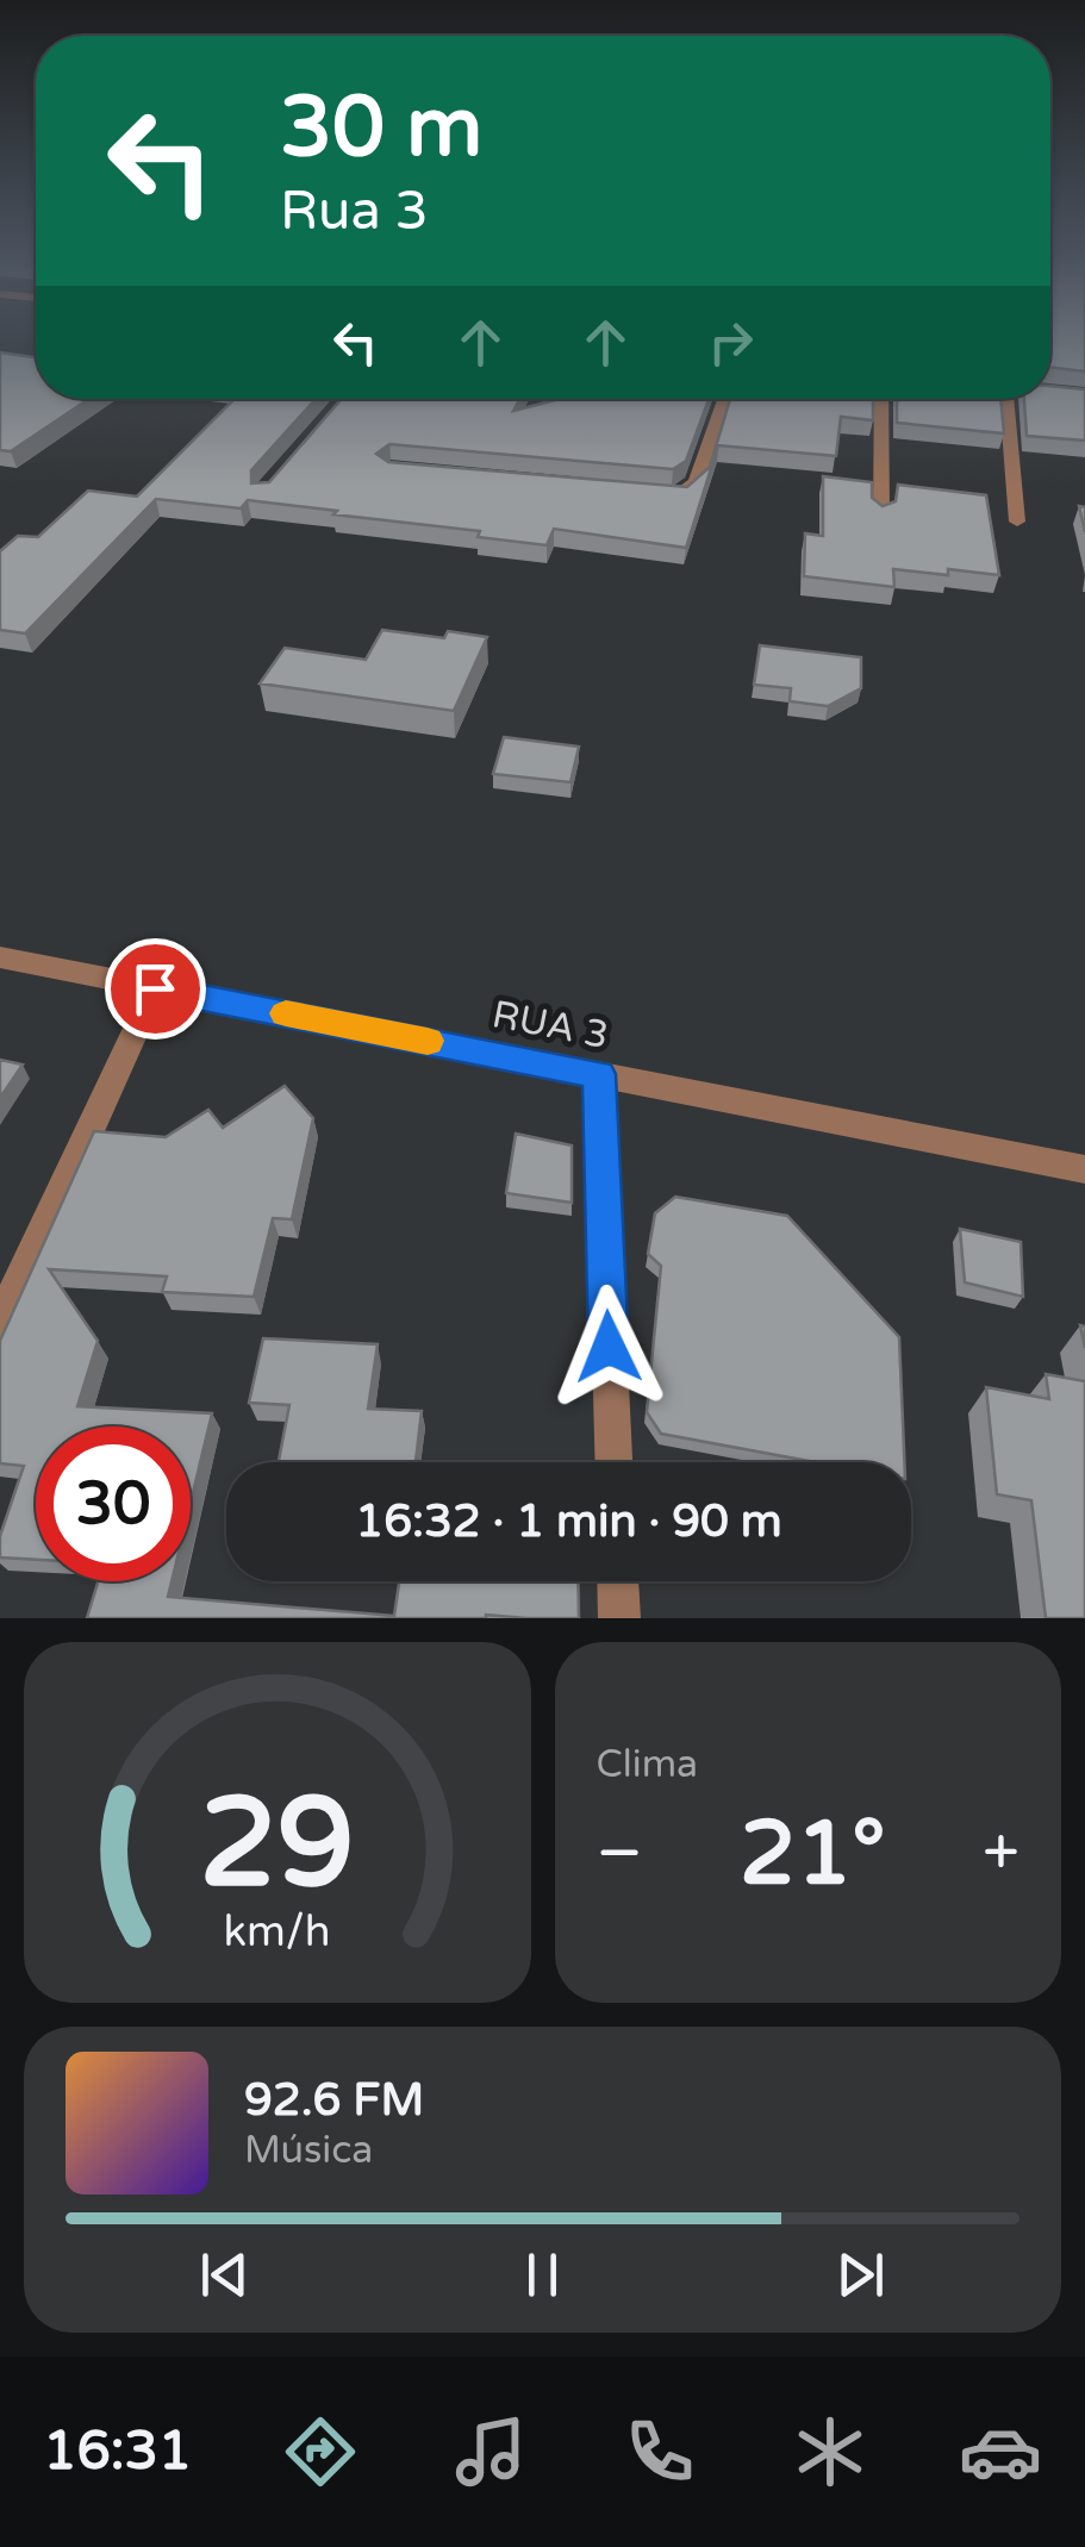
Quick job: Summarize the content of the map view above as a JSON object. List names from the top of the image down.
{
  "streets": {
    "street": ["RUA 3"]
  },
  "page": {
    "turn": ["30 m", "Rua 3"],
    "limit": "30",
    "trip": "16:32 · 1 min · 90 m",
    "tile": "Clima",
    "heat": ["−", "21°", "+"],
    "song": ["92.6 FM", "Música"],
    "tabs": "16:31",
    "gauge": ["29", "km/h"]
  }
}
